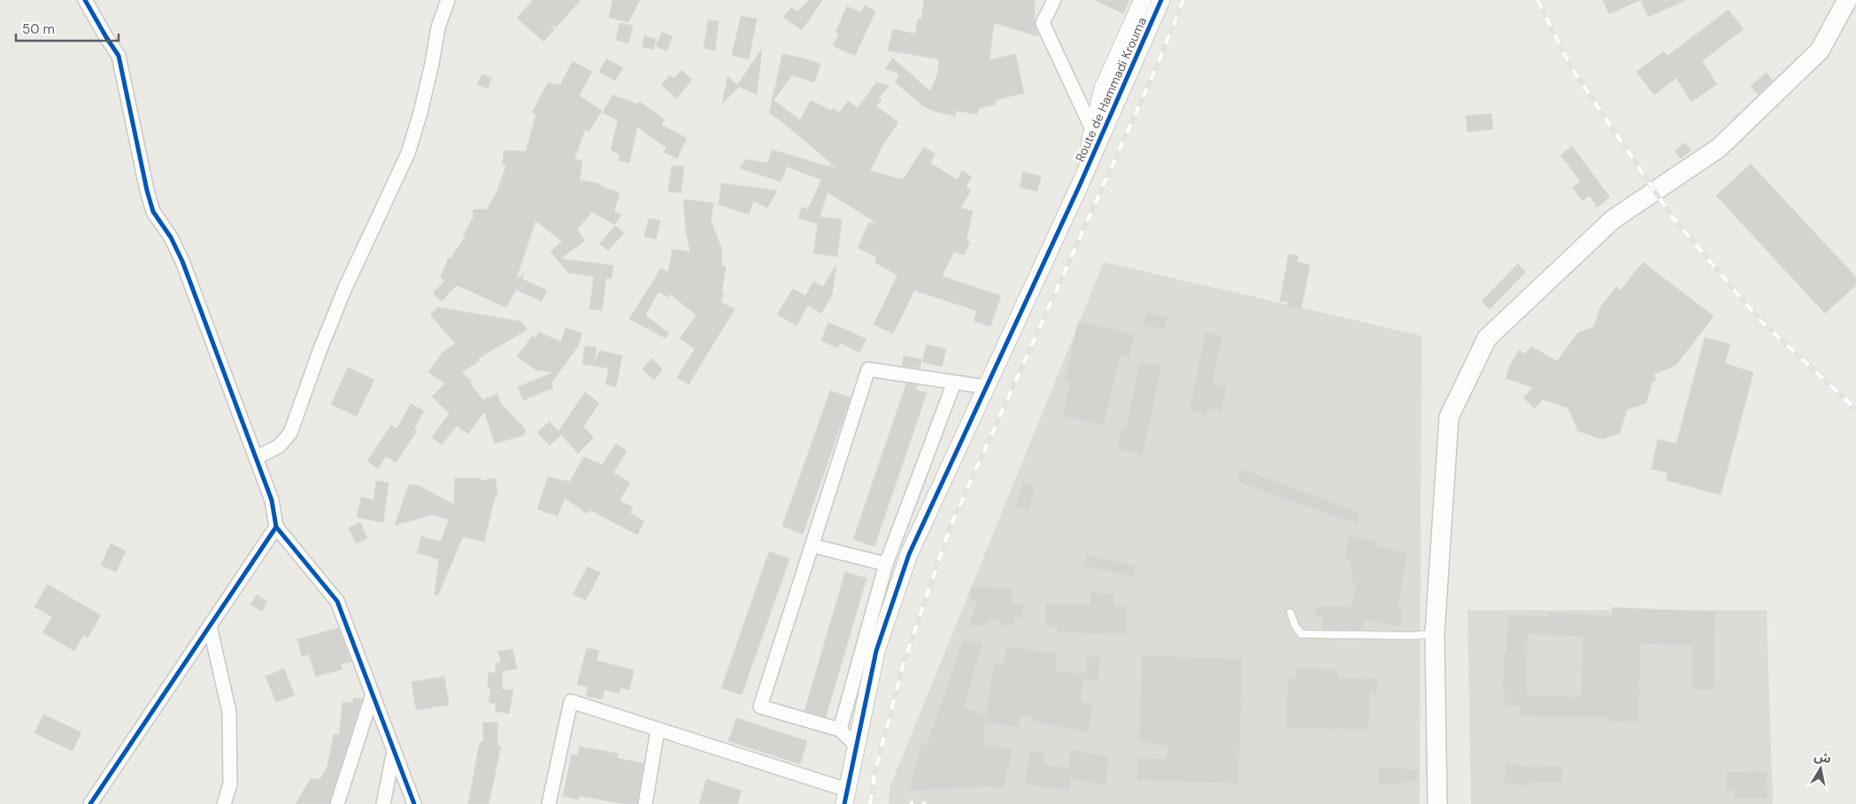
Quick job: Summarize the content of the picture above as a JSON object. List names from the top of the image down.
{
  "streets": {
    "street": ["Route de Hammadi Krouma"]
  },
  "scale_bar": "50 m",
  "north": "top"
}
